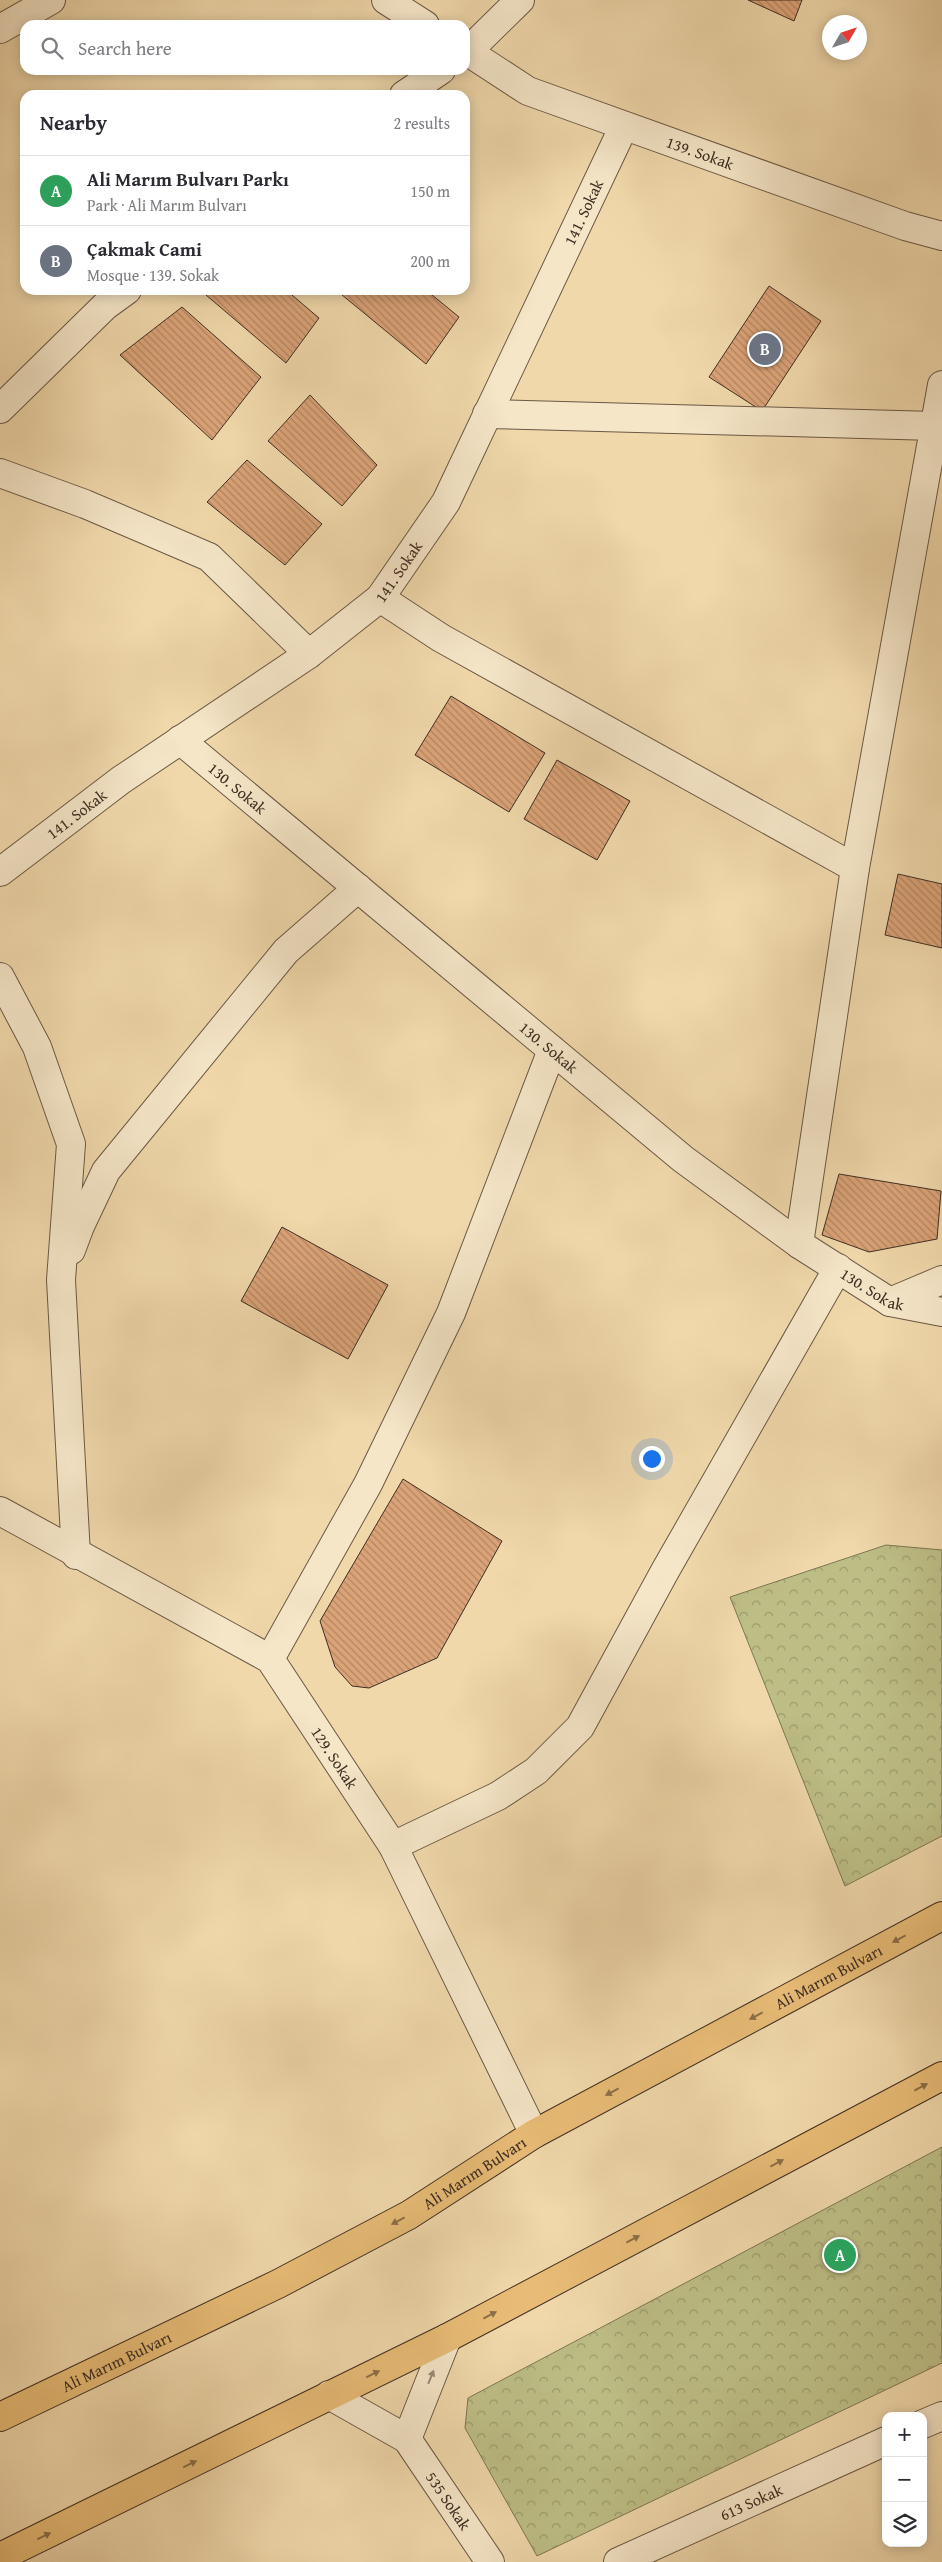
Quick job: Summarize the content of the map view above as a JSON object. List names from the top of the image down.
{
  "streets": {
    "main road": ["Ali Marım Bulvarı"],
    "street": [
      "139. Sokak",
      "141. Sokak",
      "130. Sokak",
      "129. Sokak",
      "535 Sokak",
      "613 Sokak"
    ]
  },
  "crossings": [
    ["139. Sokak", "141. Sokak"],
    ["141. Sokak", "130. Sokak"],
    ["129. Sokak", "Ali Marım Bulvarı"]
  ],
  "north": "top right",
  "page": {
    "search": "Search here",
    "heading": ["Nearby", "2 results"],
    "list": [
      {
        "mark": "A",
        "name": "Ali Marım Bulvarı Parkı",
        "note": "Park · Ali Marım Bulvarı",
        "value": "150 m"
      },
      {
        "mark": "B",
        "name": "Çakmak Cami",
        "note": "Mosque · 139. Sokak",
        "value": "200 m"
      }
    ],
    "pins": ["B", "A"],
    "map_buttons": ["+", "−"]
  }
}
